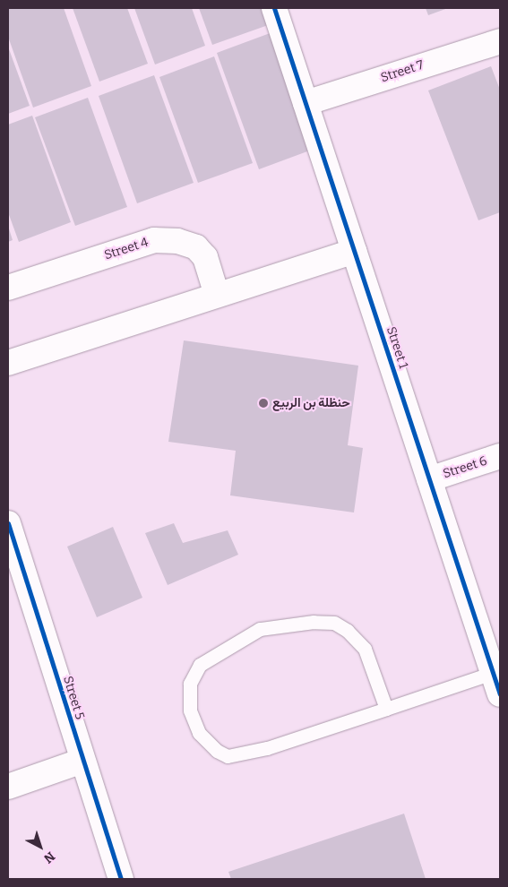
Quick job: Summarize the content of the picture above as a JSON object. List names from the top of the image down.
{
  "streets": {
    "street": [
      "Street 7",
      "Street 4",
      "Street 1",
      "Street 6",
      "Street 5"
    ]
  },
  "crossings": [
    ["Street 7", "Street 1"],
    ["Street 1", "Street 6"]
  ],
  "places": ["حنظلة بن الربيع"],
  "north": "bottom right"
}
